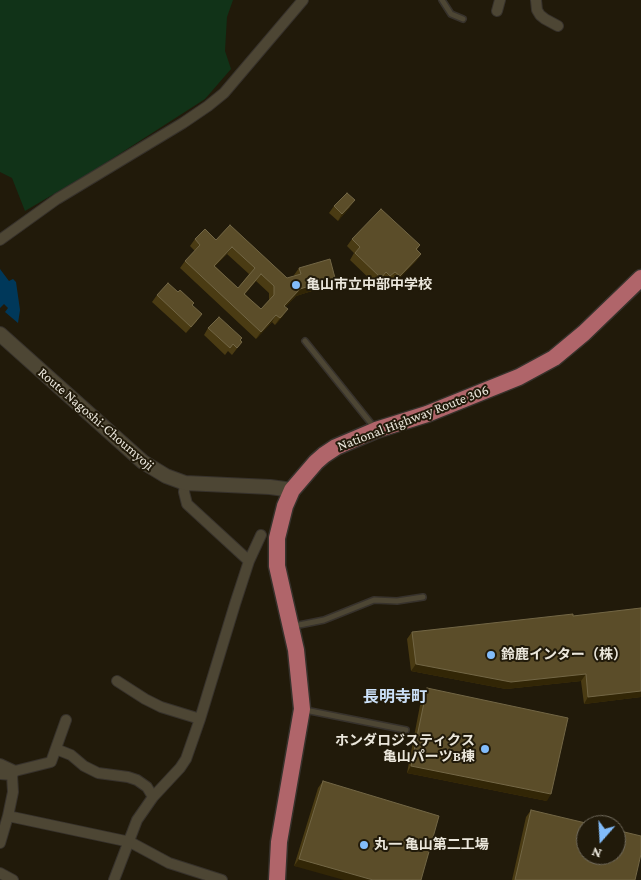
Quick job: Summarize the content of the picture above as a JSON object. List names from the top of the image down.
{
  "streets": {
    "highway": ["National Highway Route 306"],
    "main road": ["Route Nagoshi-Choumyoji"]
  },
  "crossings": [
    ["National Highway Route 306", "Route Nagoshi-Choumyoji"]
  ],
  "districts": ["長明寺町"],
  "places": [
    "亀山市立中部中学校",
    "鈴鹿インター（株）",
    "ホンダロジスティクス 亀山パーツB棟",
    "丸一 亀山第二工場"
  ],
  "north": "bottom"
}
